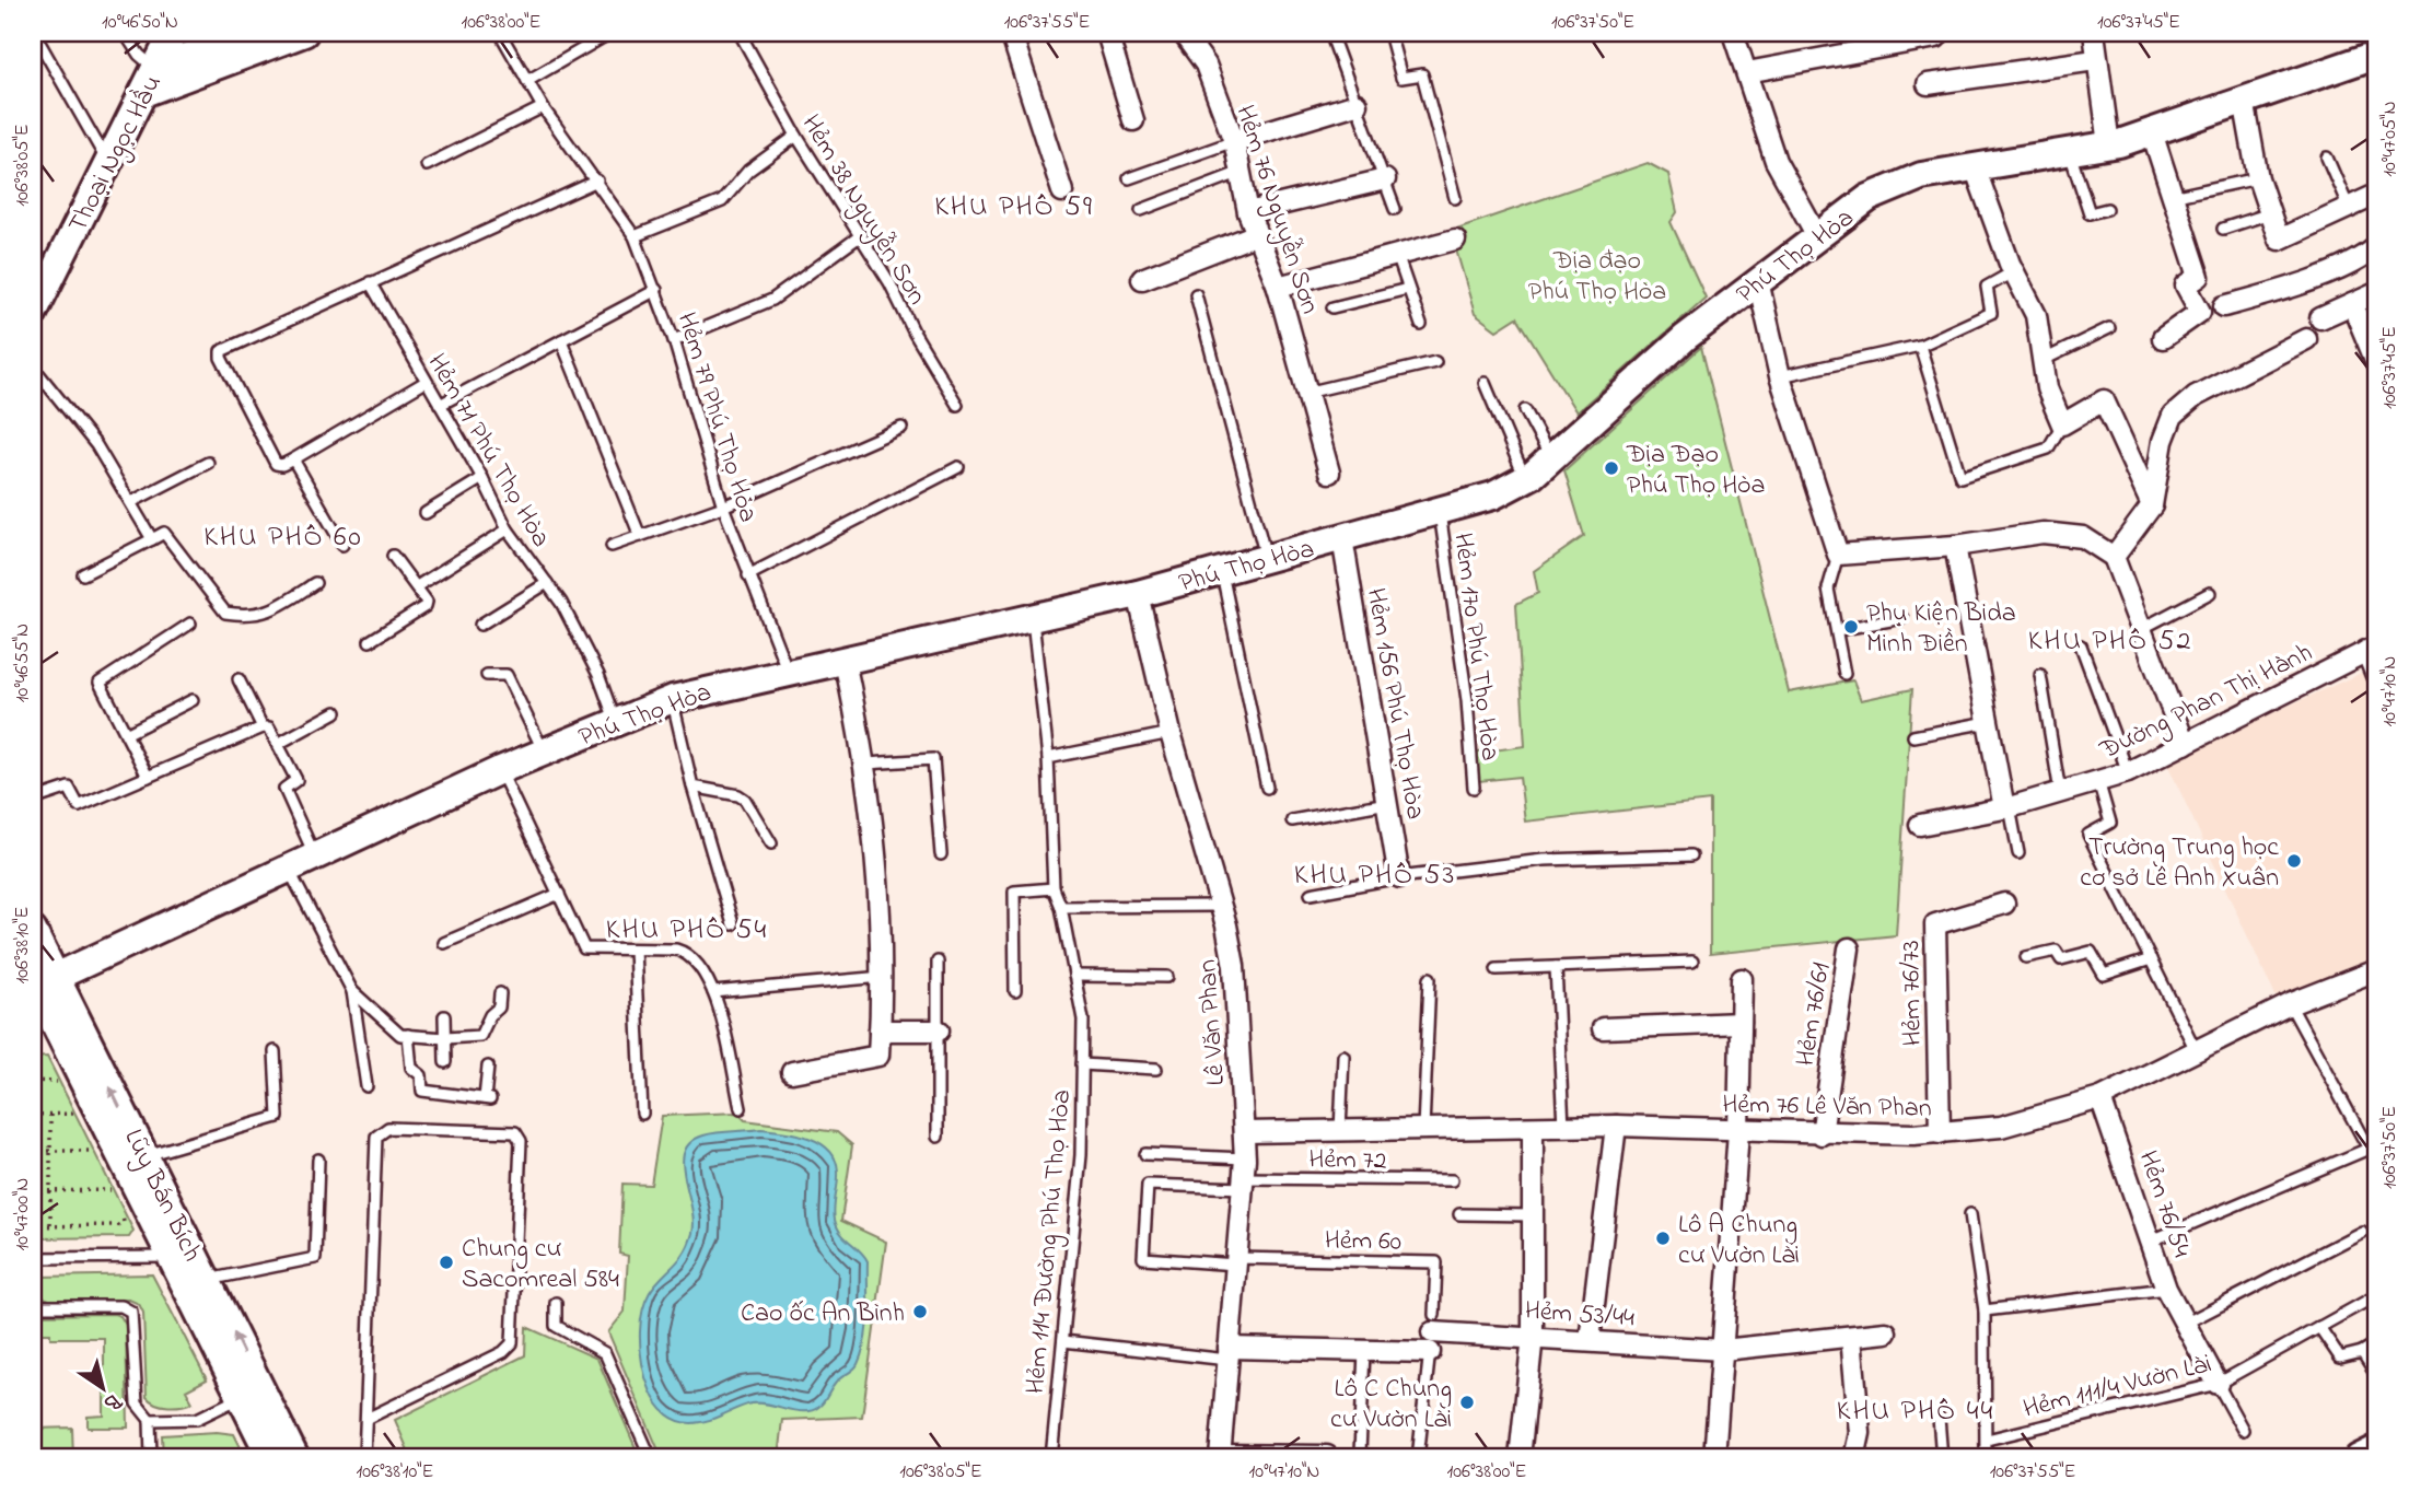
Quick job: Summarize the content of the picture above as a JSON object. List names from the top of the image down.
{
  "streets": {
    "street": [
      "Thoại Ngọc Hầu",
      "Hẻm 76 Nguyễn Sơn",
      "Phú Thọ Hòa",
      "Đường Phan Thị Hành",
      "Hẻm 156 Phú Thọ Hòa",
      "Hẻm 76/73",
      "Hẻm 76/61",
      "Lê Văn Phan",
      "Hẻm 76 Lê Văn Phan",
      "Lũy Bán Bích",
      "Hẻm 76/54",
      "Hẻm 53/44"
    ],
    "lane": [
      "Hẻm 38 Nguyễn Sơn",
      "Hẻm 79 Phú Thọ Hòa",
      "Hẻm 71 Phú Thọ Hòa",
      "Hẻm 170 Phú Thọ Hòa",
      "Hẻm 72",
      "Hẻm 60",
      "Hẻm 114 Đường Phú Thọ Hòa",
      "Hẻm 111/4 Vườn Lài"
    ]
  },
  "crossings": [
    ["Phú Thọ Hòa", "Hẻm 79 Phú Thọ Hòa"],
    ["Phú Thọ Hòa", "Hẻm 71 Phú Thọ Hòa"],
    ["Phú Thọ Hòa", "Hẻm 170 Phú Thọ Hòa"],
    ["Phú Thọ Hòa", "Hẻm 156 Phú Thọ Hòa"],
    ["Phú Thọ Hòa", "Lê Văn Phan"],
    ["Phú Thọ Hòa", "Lũy Bán Bích"],
    ["Phú Thọ Hòa", "Hẻm 114 Đường Phú Thọ Hòa"],
    ["Hẻm 76/73", "Hẻm 76 Lê Văn Phan"],
    ["Hẻm 76/61", "Hẻm 76 Lê Văn Phan"],
    ["Lê Văn Phan", "Hẻm 76 Lê Văn Phan"],
    ["Lê Văn Phan", "Hẻm 72"],
    ["Lê Văn Phan", "Hẻm 60"],
    ["Hẻm 76 Lê Văn Phan", "Hẻm 76/54"],
    ["Hẻm 76/54", "Hẻm 111/4 Vườn Lài"],
    ["Hẻm 60", "Hẻm 53/44"]
  ],
  "districts": [
    "KHU PHỐ 59",
    "KHU PHỐ 60",
    "KHU PHỐ 52",
    "KHU PHỐ 53",
    "KHU PHỐ 54",
    "KHU PHỐ 44"
  ],
  "parks": ["Địa đạo Phú Thọ Hòa"],
  "places": [
    "Địa Đạo Phú Thọ Hòa",
    "Phụ Kiện Bida Minh Điền",
    "Trường Trung học cơ sở Lê Anh Xuân",
    "Lô A Chung cư Vườn Lài",
    "Chung cư Sacomreal 584",
    "Cao ốc An Bình",
    "Lô C Chung cư Vườn Lài"
  ],
  "north": "bottom right",
  "coordinates": [
    "10°46'50\"N",
    "106°38'00\"E",
    "106°37'55\"E",
    "106°37'50\"E",
    "106°37'45\"E",
    "10°47'05\"N",
    "106°38'05\"E",
    "10°46'55\"N",
    "10°47'10\"N",
    "106°38'10\"E",
    "10°47'00\"N"
  ]
}
